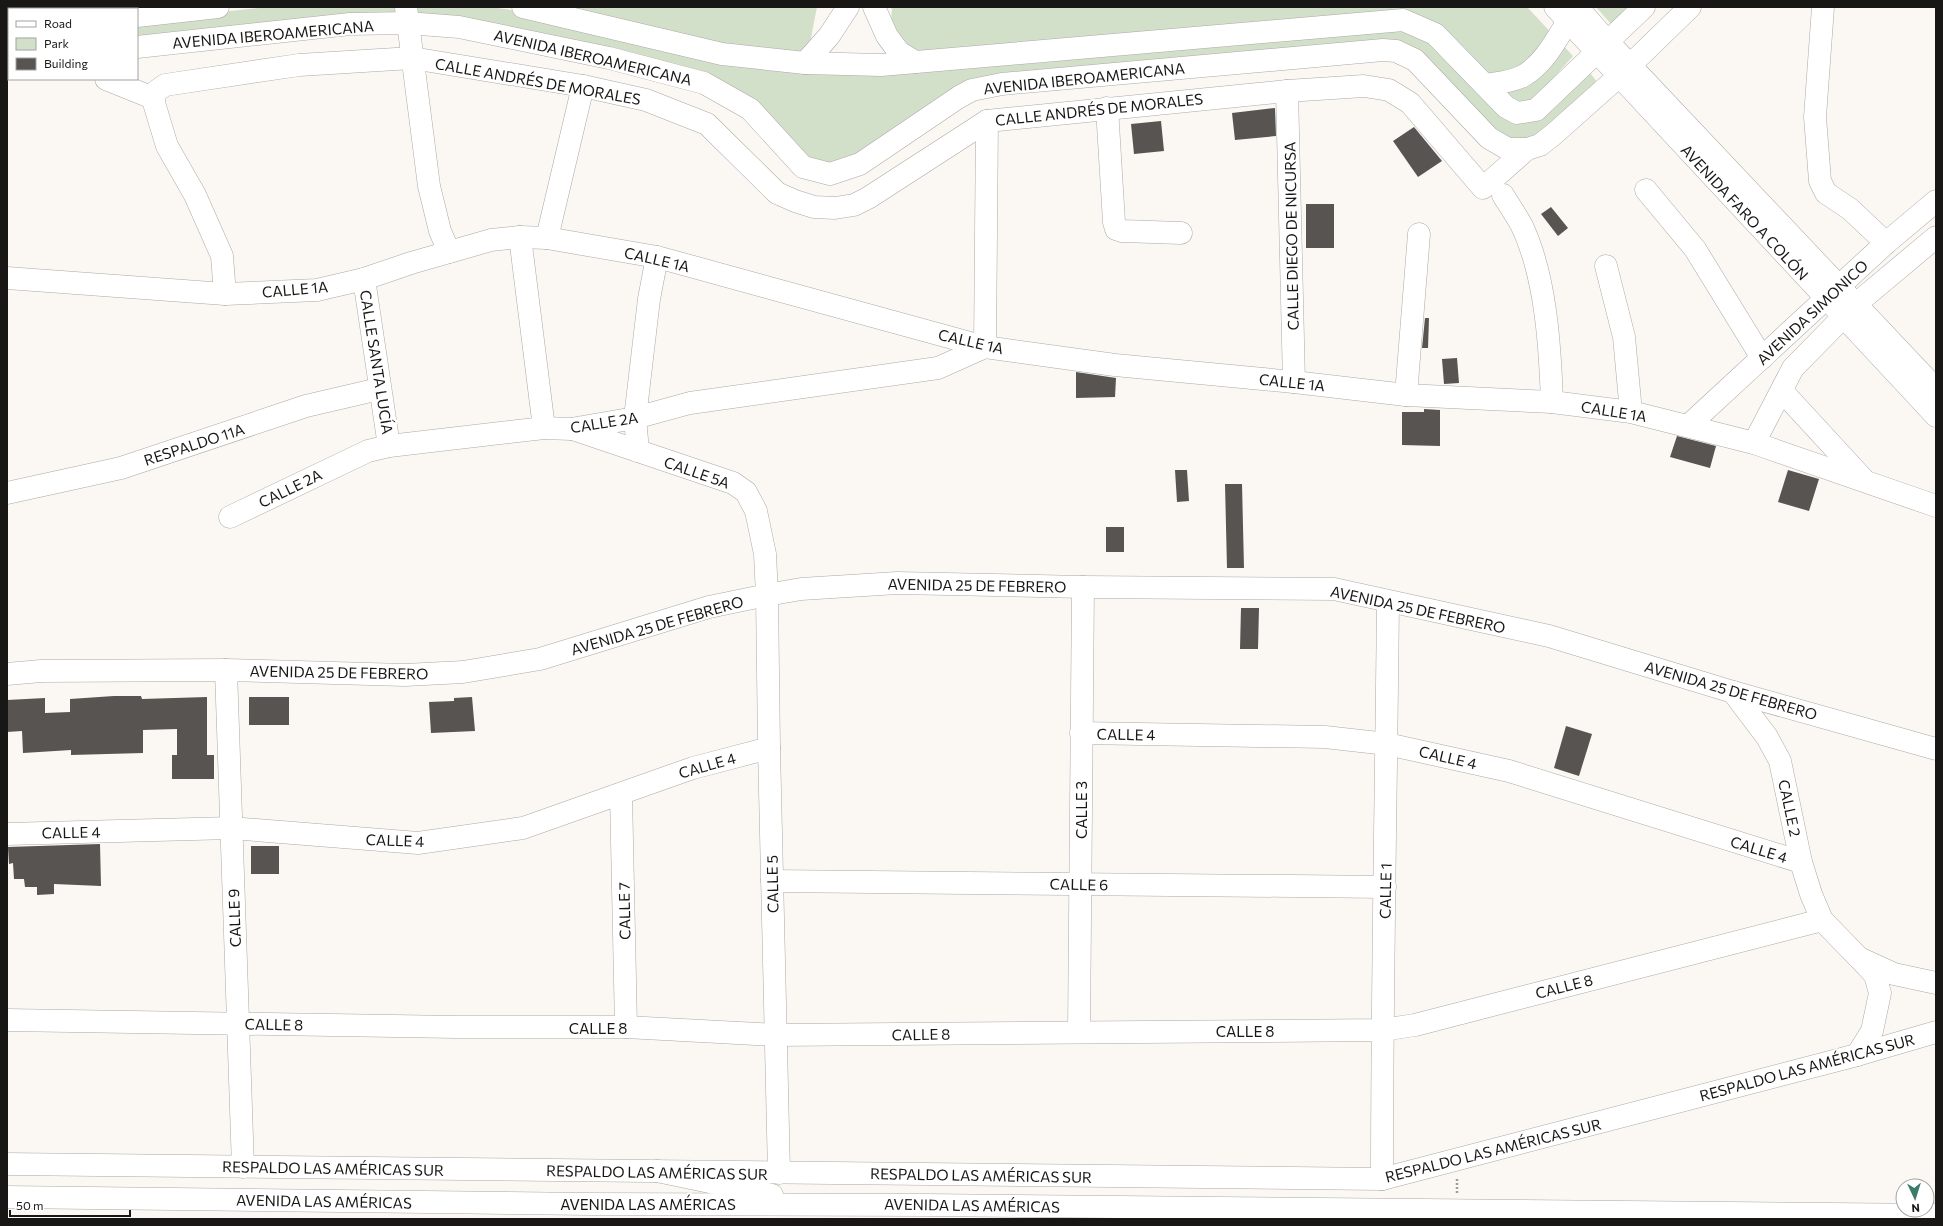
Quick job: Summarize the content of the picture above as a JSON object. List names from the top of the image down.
{
  "streets": {
    "street": [
      "AVENIDA IBEROAMERICANA",
      "CALLE ANDRÉS DE MORALES",
      "AVENIDA FARO A COLÓN",
      "CALLE DIEGO DE NICURSA",
      "CALLE 1A",
      "AVENIDA SIMONICO",
      "CALLE SANTA LUCÍA",
      "CALLE 2A",
      "RESPALDO 11A",
      "CALLE 5A",
      "AVENIDA 25 DE FEBRERO",
      "CALLE 4",
      "CALLE 2",
      "CALLE 3",
      "CALLE 5",
      "CALLE 6",
      "CALLE 1",
      "CALLE 7",
      "CALLE 9",
      "CALLE 8",
      "RESPALDO LAS AMÉRICAS SUR",
      "AVENIDA LAS AMÉRICAS"
    ]
  },
  "crossings": [
    ["AVENIDA IBEROAMERICANA", "AVENIDA FARO A COLÓN"],
    ["CALLE ANDRÉS DE MORALES", "CALLE DIEGO DE NICURSA"],
    ["CALLE ANDRÉS DE MORALES", "CALLE 1A"],
    ["AVENIDA FARO A COLÓN", "AVENIDA SIMONICO"],
    ["CALLE DIEGO DE NICURSA", "CALLE 1A"],
    ["CALLE 1A", "AVENIDA SIMONICO"],
    ["CALLE 1A", "CALLE SANTA LUCÍA"],
    ["CALLE 1A", "CALLE 2A"],
    ["CALLE SANTA LUCÍA", "CALLE 2A"],
    ["CALLE SANTA LUCÍA", "RESPALDO 11A"],
    ["CALLE 2A", "CALLE 5A"],
    ["CALLE 5A", "AVENIDA 25 DE FEBRERO"],
    ["CALLE 5A", "CALLE 5"],
    ["AVENIDA 25 DE FEBRERO", "CALLE 2"],
    ["AVENIDA 25 DE FEBRERO", "CALLE 3"],
    ["AVENIDA 25 DE FEBRERO", "CALLE 5"],
    ["AVENIDA 25 DE FEBRERO", "CALLE 1"],
    ["AVENIDA 25 DE FEBRERO", "CALLE 9"],
    ["CALLE 4", "CALLE 2"],
    ["CALLE 4", "CALLE 3"],
    ["CALLE 4", "CALLE 5"],
    ["CALLE 4", "CALLE 1"],
    ["CALLE 4", "CALLE 7"],
    ["CALLE 4", "CALLE 9"],
    ["CALLE 2", "CALLE 8"],
    ["CALLE 3", "CALLE 6"],
    ["CALLE 3", "CALLE 8"],
    ["CALLE 5", "CALLE 6"],
    ["CALLE 5", "CALLE 8"],
    ["CALLE 5", "RESPALDO LAS AMÉRICAS SUR"],
    ["CALLE 6", "CALLE 1"],
    ["CALLE 1", "CALLE 8"],
    ["CALLE 1", "RESPALDO LAS AMÉRICAS SUR"],
    ["CALLE 7", "CALLE 8"],
    ["CALLE 9", "CALLE 8"],
    ["CALLE 9", "RESPALDO LAS AMÉRICAS SUR"]
  ],
  "legend": ["Road", "Park", "Building"],
  "scale_bar": "50 m",
  "north": "bottom"
}
